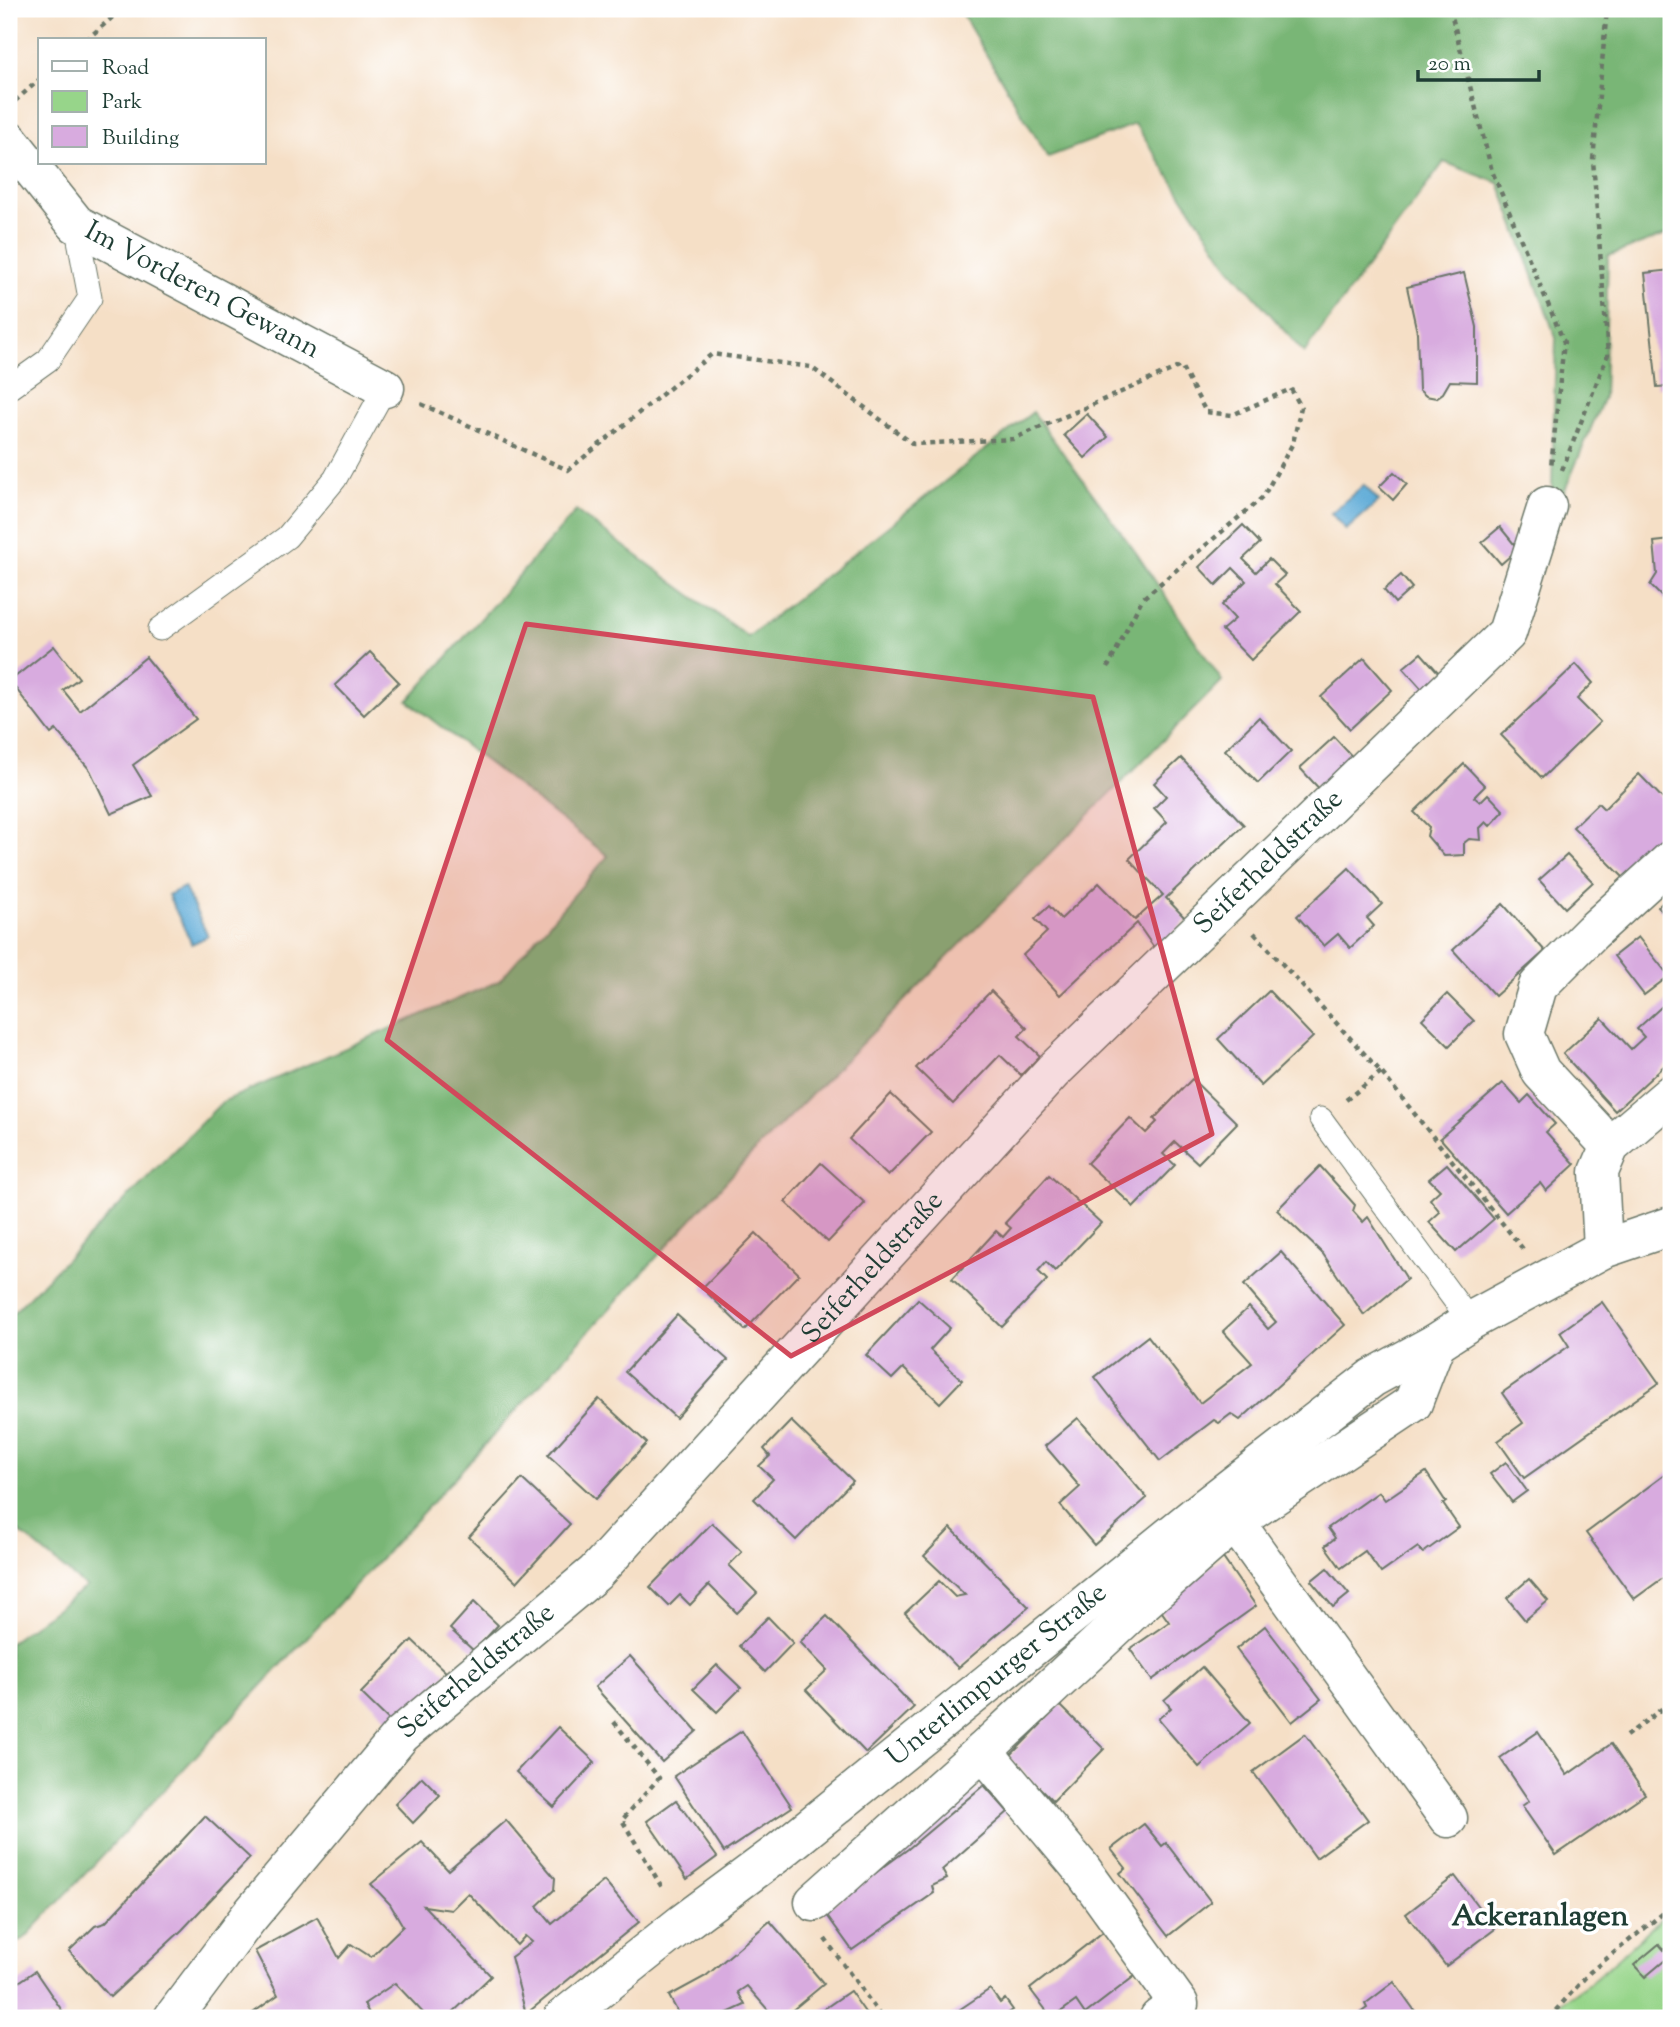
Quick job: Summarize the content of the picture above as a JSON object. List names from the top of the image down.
{
  "streets": {
    "street": ["Im Vorderen Gewann", "Seiferheldstraße", "Unterlimpurger Straße"]
  },
  "districts": ["Ackeranlagen"],
  "legend": ["Road", "Park", "Building"],
  "scale_bar": "20 m"
}
